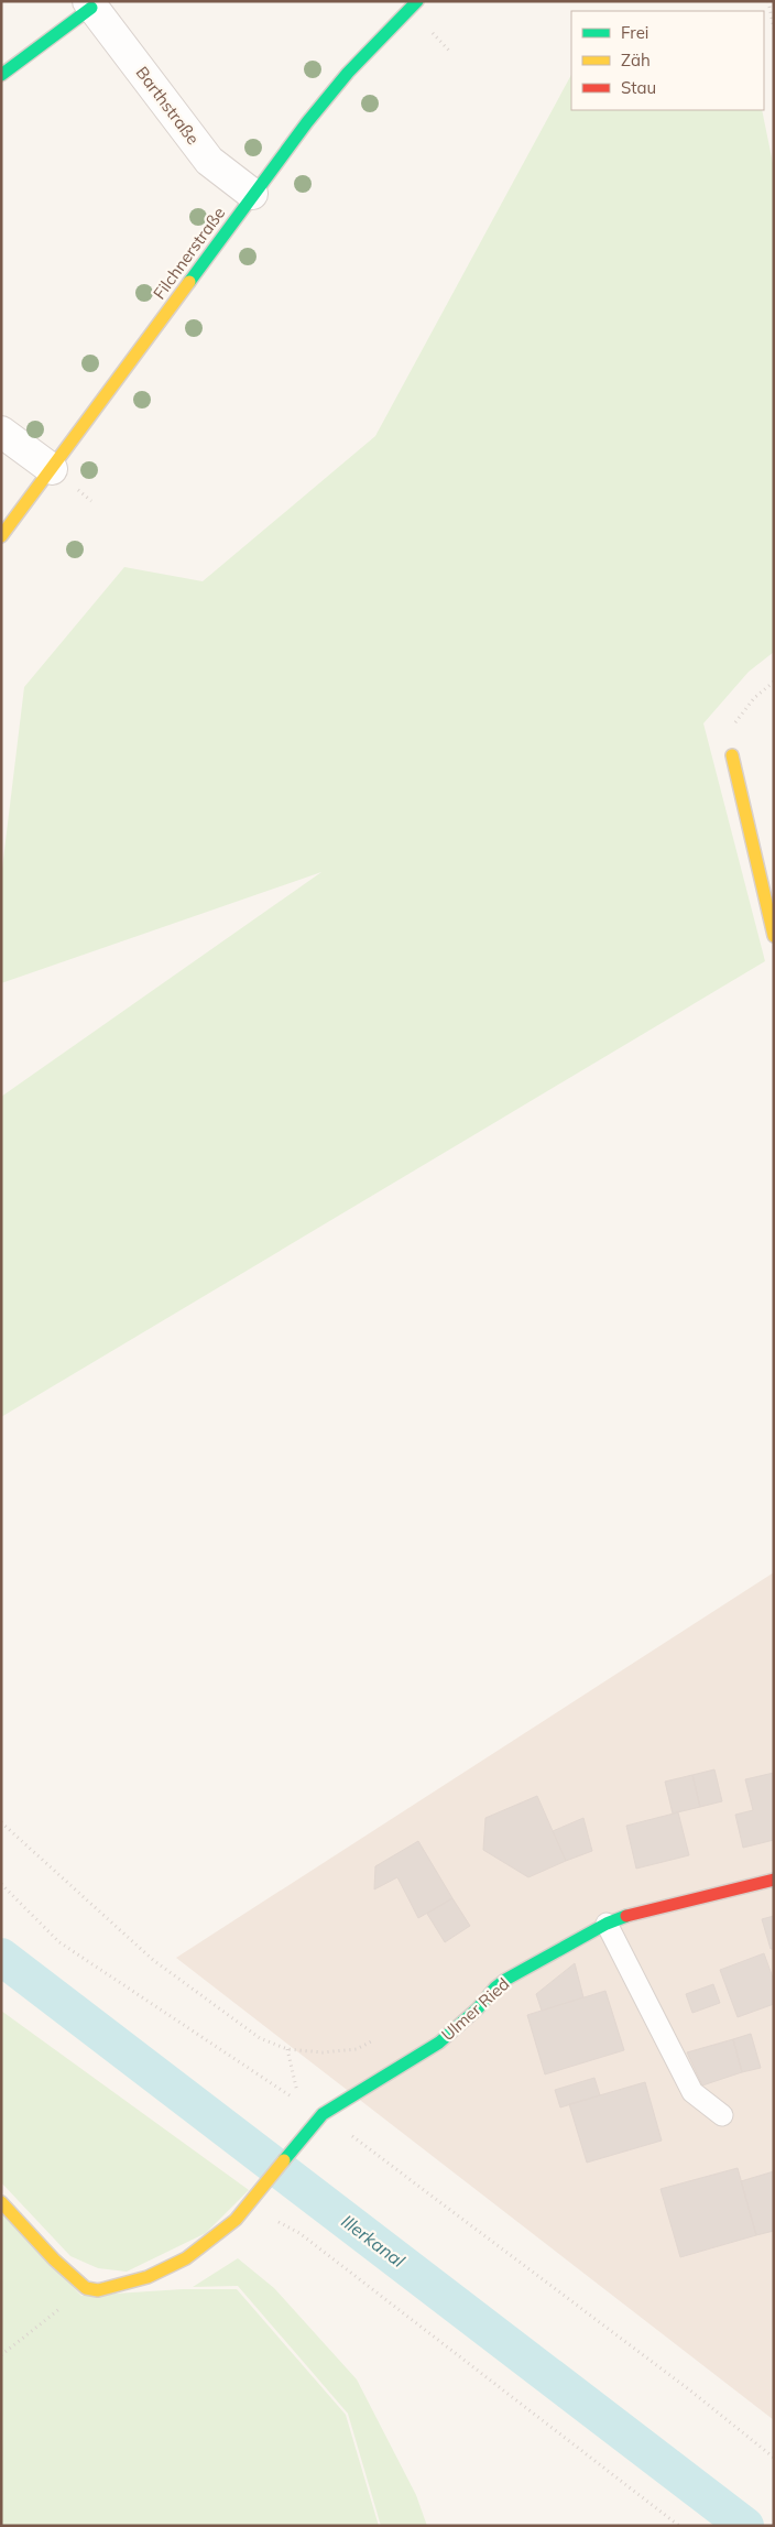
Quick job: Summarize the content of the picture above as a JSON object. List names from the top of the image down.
{
  "streets": {
    "street": ["Barthstraße", "Filchnerstraße", "Ulmer Ried"]
  },
  "crossings": [
    ["Barthstraße", "Filchnerstraße"]
  ],
  "water": ["Illerkanal"],
  "legend": ["Frei", "Zäh", "Stau"]
}
